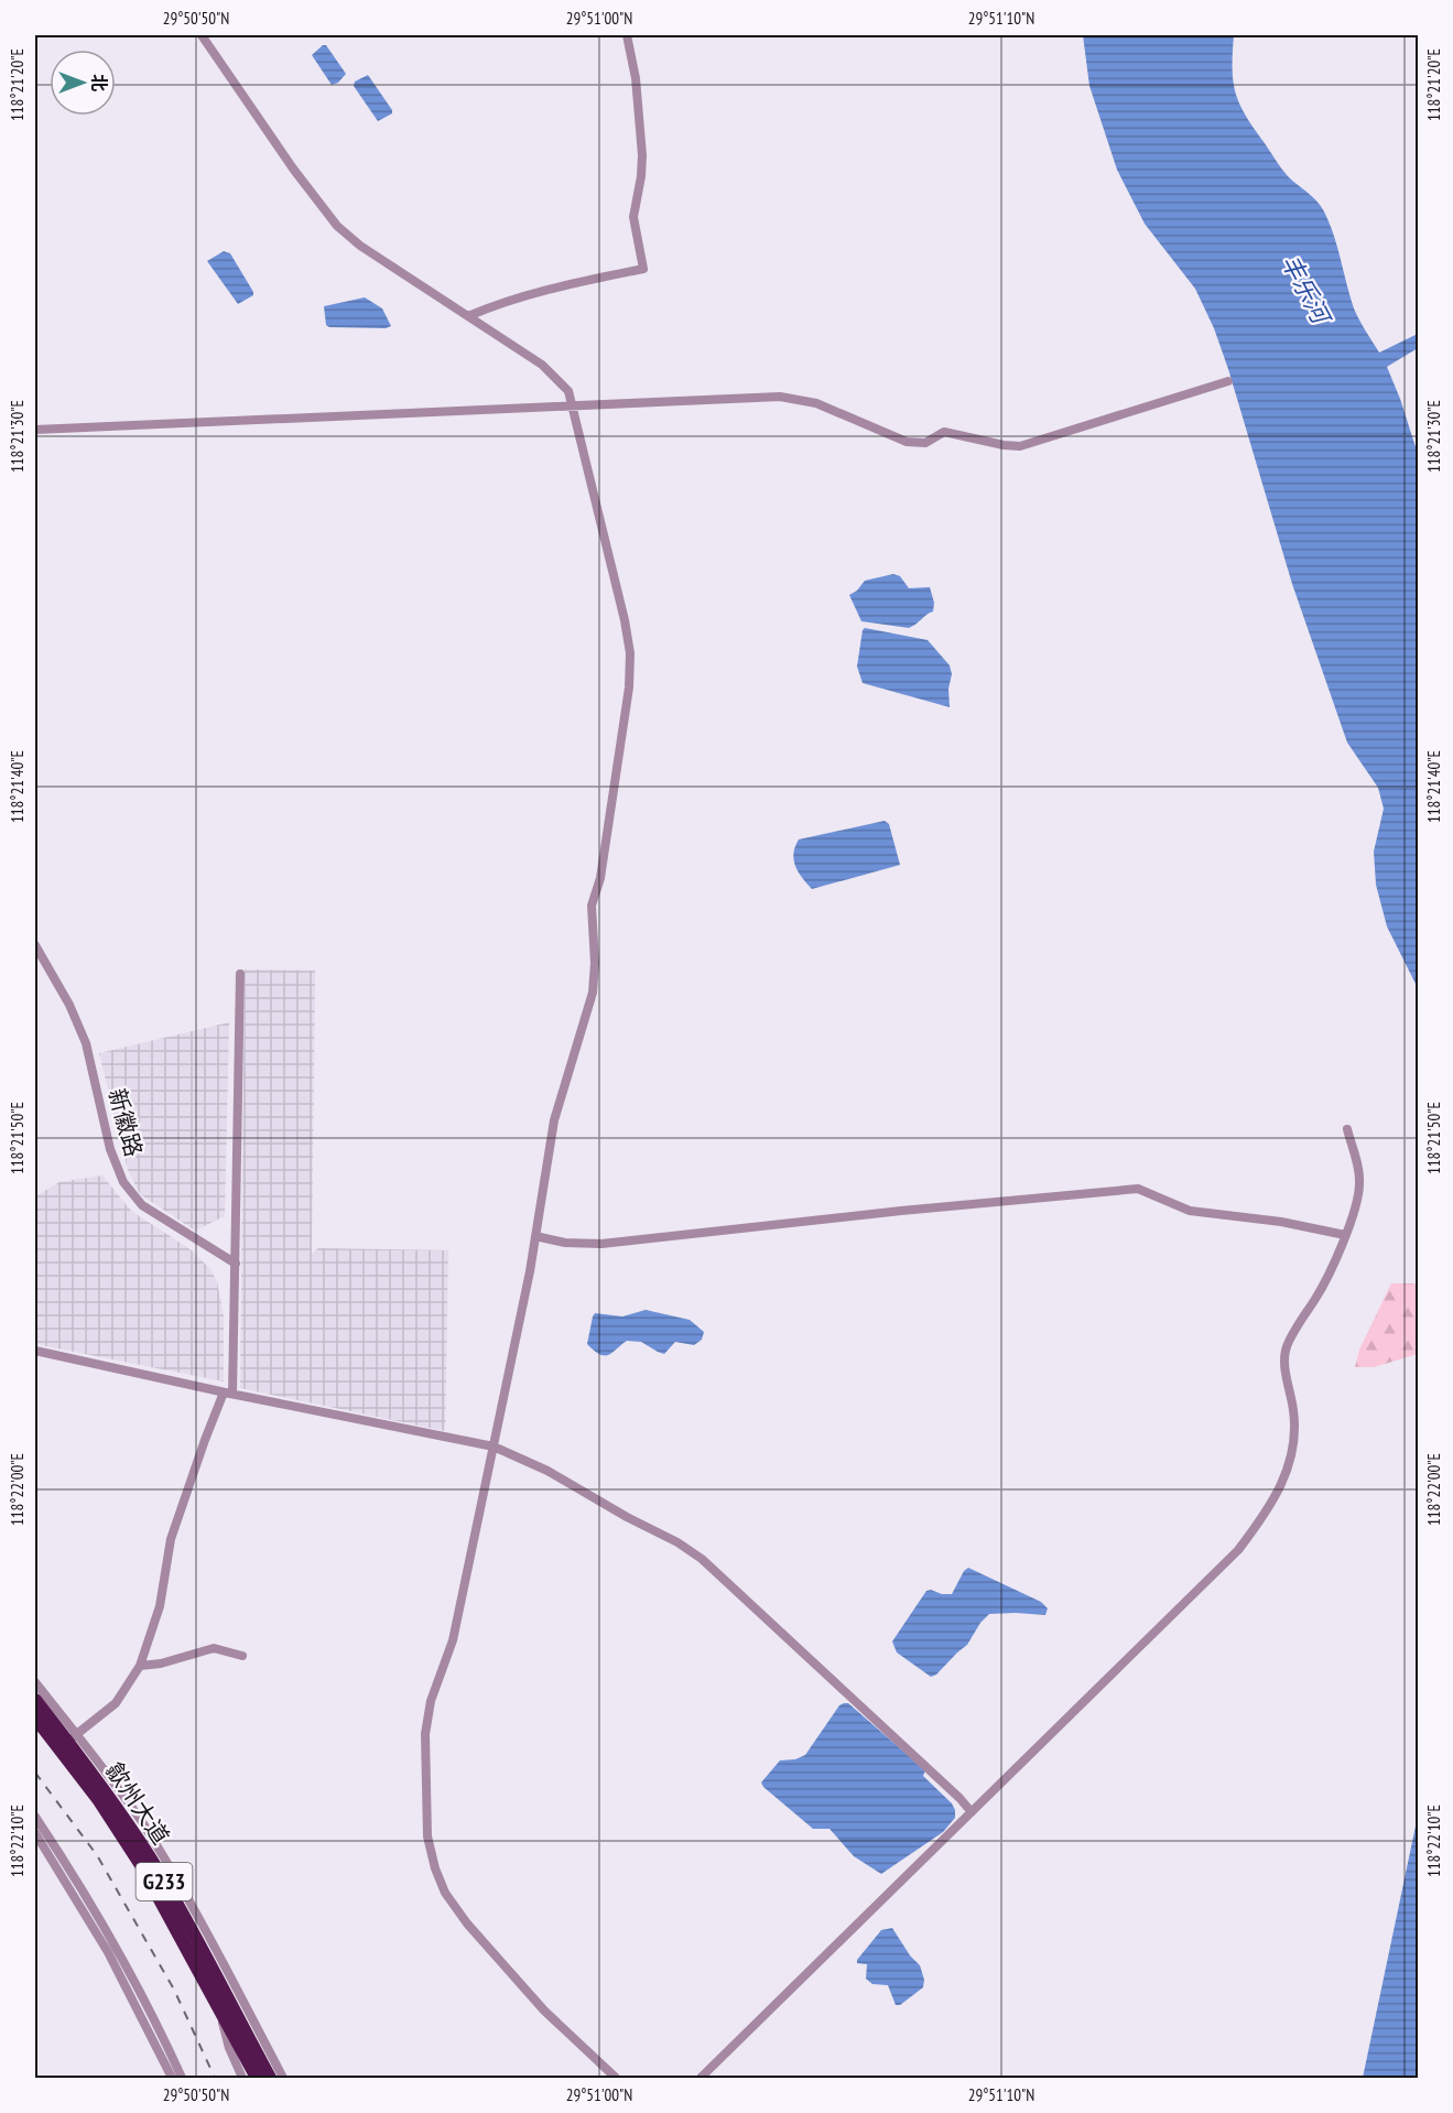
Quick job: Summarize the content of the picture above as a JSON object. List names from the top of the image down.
{
  "streets": {
    "highway": ["歙州大道", "G233"],
    "street": ["新徽路"]
  },
  "water": ["丰乐河"],
  "north": "right",
  "coordinates": [
    "29°50'50\"N",
    "29°51'00\"N",
    "29°51'10\"N",
    "118°21'20\"E",
    "118°21'30\"E",
    "118°21'40\"E",
    "118°21'50\"E",
    "118°22'00\"E",
    "118°22'10\"E"
  ]
}
